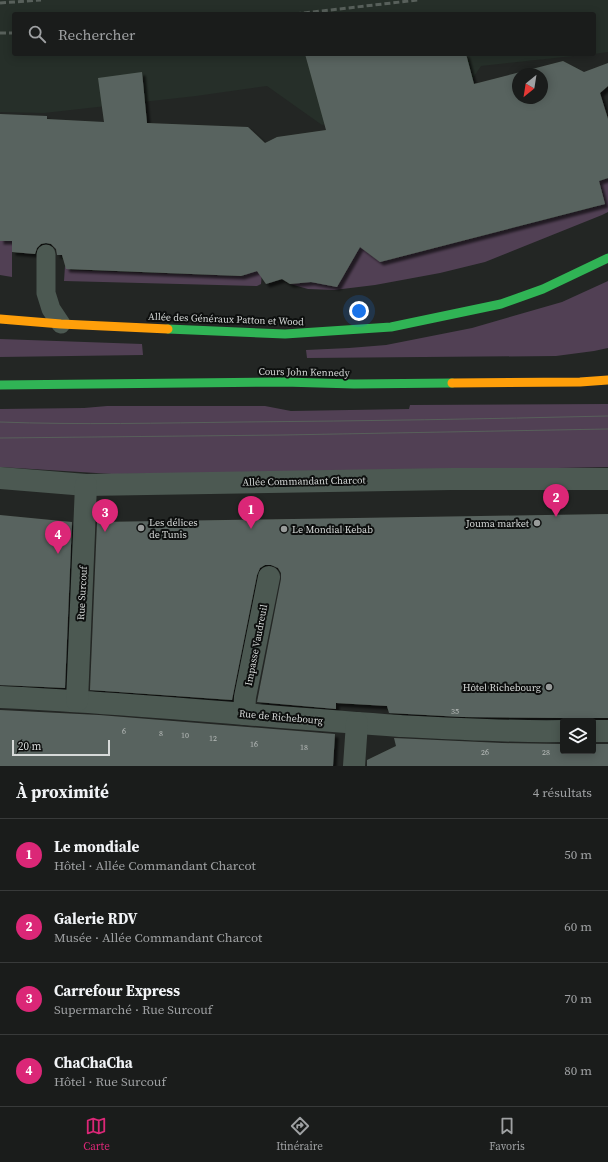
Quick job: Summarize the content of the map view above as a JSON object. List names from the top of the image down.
{
  "streets": {
    "main road": ["Allée des Généraux Patton et Wood", "Cours John Kennedy"],
    "street": [
      "Allée Commandant Charcot",
      "Rue Surcouf",
      "Impasse Vaudreuil",
      "Rue de Richebourg"
    ]
  },
  "crossings": [
    ["Allée Commandant Charcot", "Rue Surcouf"],
    ["Rue Surcouf", "Rue de Richebourg"],
    ["Impasse Vaudreuil", "Rue de Richebourg"]
  ],
  "places": [
    "Jouma market",
    "Les délices de Tunis",
    "Le Mondial Kebab",
    "Hôtel Richebourg"
  ],
  "house_numbers": [
    "35",
    "6",
    "8",
    "10",
    "12",
    "16",
    "18",
    "26",
    "28"
  ],
  "scale_bar": "20 m",
  "north": "bottom left",
  "page": {
    "search": "Rechercher",
    "pins": [
      "2",
      "1",
      "3",
      "4"
    ],
    "scale": "20 m",
    "heading": ["À proximité", "4 résultats"],
    "list": [
      {
        "mark": "1",
        "name": "Le mondiale",
        "note": "Hôtel · Allée Commandant Charcot",
        "value": "50 m"
      },
      {
        "mark": "2",
        "name": "Galerie RDV",
        "note": "Musée · Allée Commandant Charcot",
        "value": "60 m"
      },
      {
        "mark": "3",
        "name": "Carrefour Express",
        "note": "Supermarché · Rue Surcouf",
        "value": "70 m"
      },
      {
        "mark": "4",
        "name": "ChaChaCha",
        "note": "Hôtel · Rue Surcouf",
        "value": "80 m"
      }
    ],
    "nav": ["Carte", "Itinéraire", "Favoris"]
  }
}
